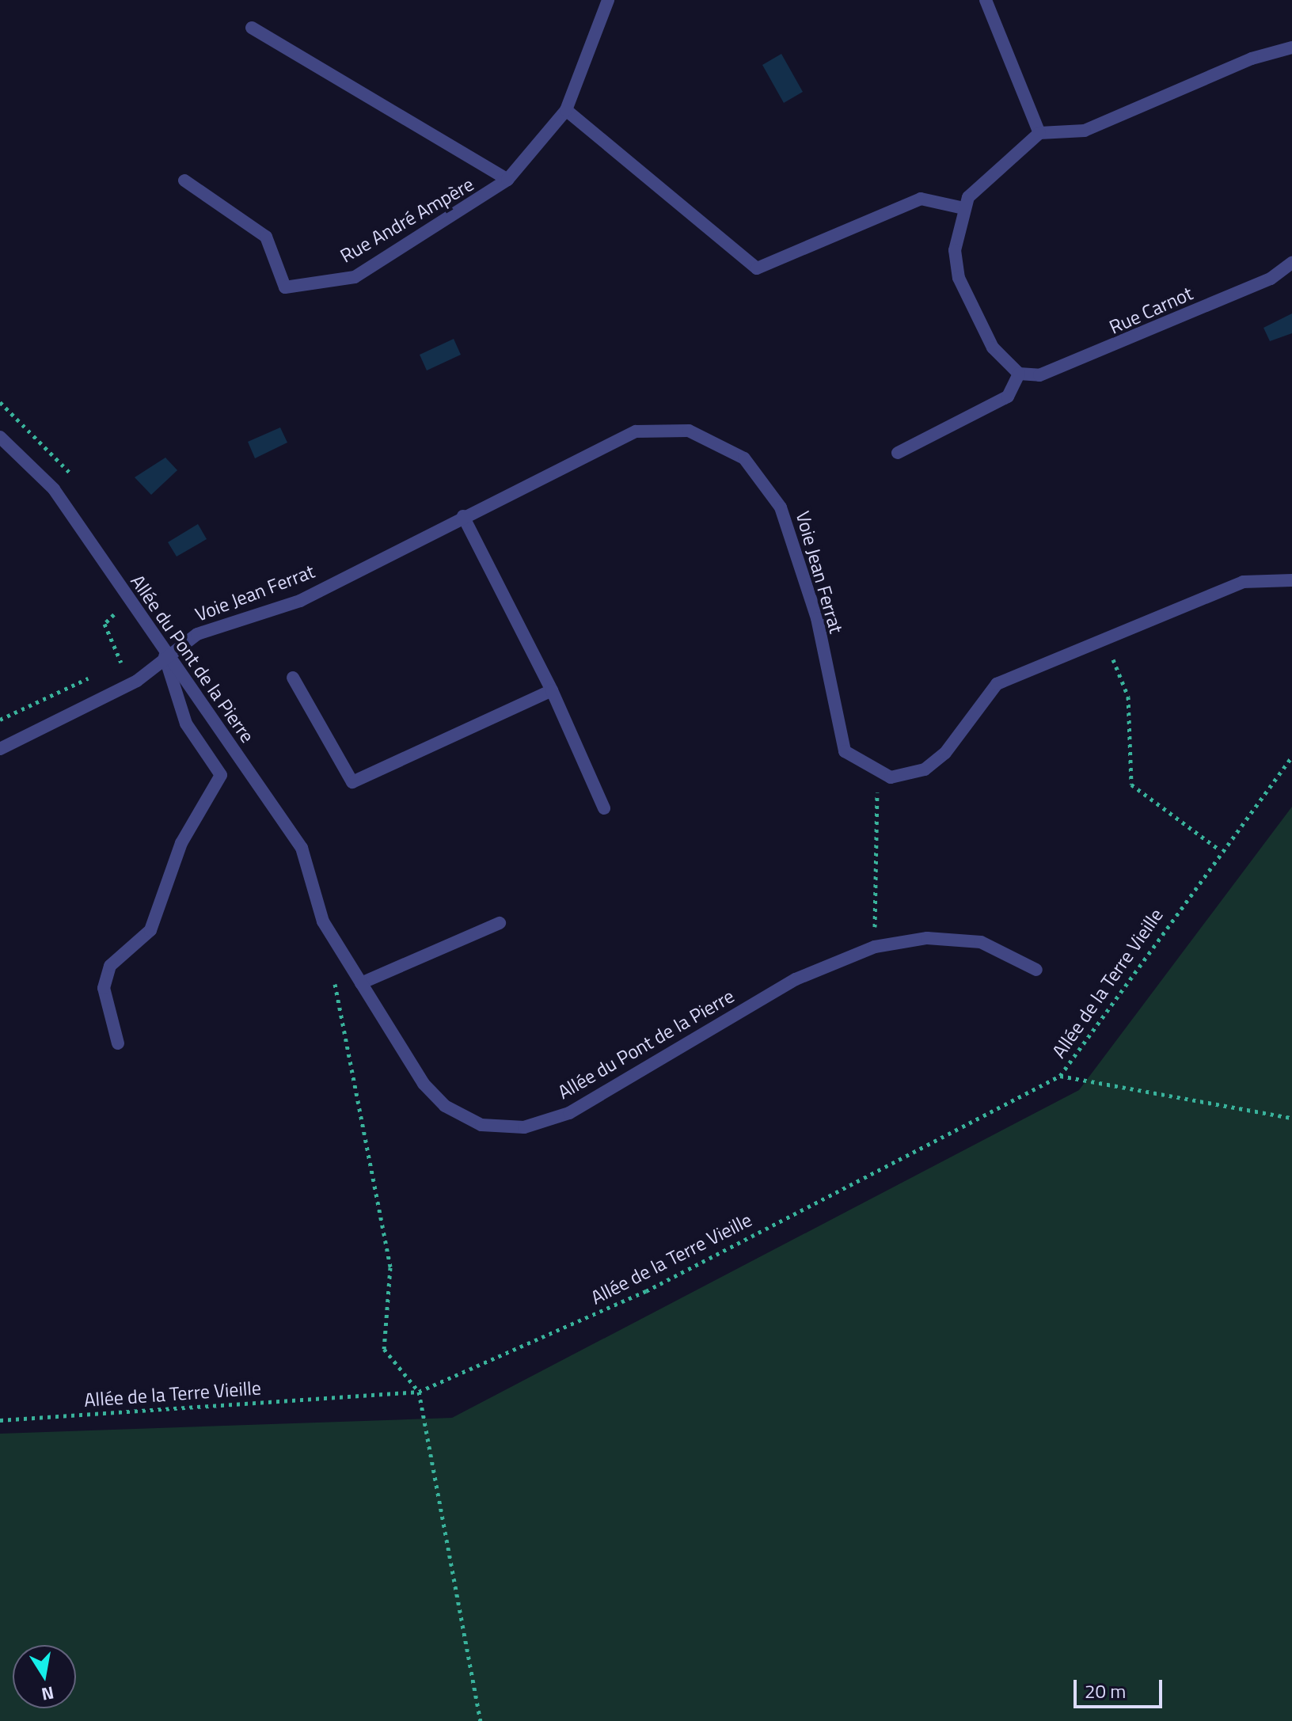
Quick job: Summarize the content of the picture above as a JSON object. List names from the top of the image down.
{
  "streets": {
    "street": [
      "Rue André Ampère",
      "Rue Carnot",
      "Voie Jean Ferrat",
      "Allée du Pont de la Pierre"
    ],
    "path": ["Allée de la Terre Vieille"]
  },
  "crossings": [
    ["Voie Jean Ferrat", "Allée du Pont de la Pierre"]
  ],
  "scale_bar": "20 m",
  "north": "bottom"
}
